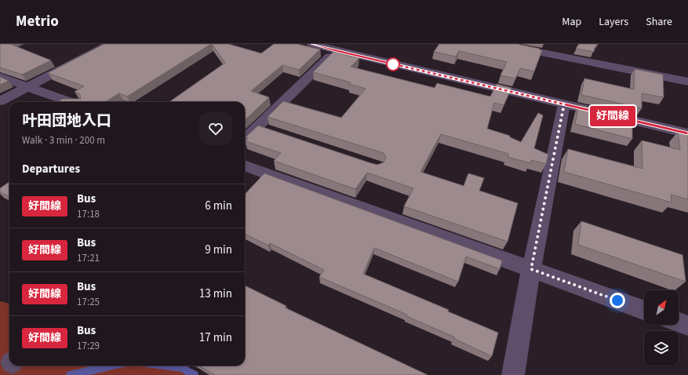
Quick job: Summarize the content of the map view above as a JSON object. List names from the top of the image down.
{
  "lines": ["bus line 好間線"],
  "north": "top right",
  "page": {
    "header": "Metrio",
    "nav": ["Map", "Layers", "Share"],
    "on_map": "好間線",
    "heading": [
      ["叶田団地入口", "Walk · 3 min · 200 m"],
      "Departures"
    ],
    "list": [
      {
        "mark": "好間線",
        "name": "Bus",
        "note": "17:18",
        "value": "6 min"
      },
      {
        "mark": "好間線",
        "name": "Bus",
        "note": "17:21",
        "value": "9 min"
      },
      {
        "mark": "好間線",
        "name": "Bus",
        "note": "17:25",
        "value": "13 min"
      },
      {
        "mark": "好間線",
        "name": "Bus",
        "note": "17:29",
        "value": "17 min"
      }
    ]
  }
}
